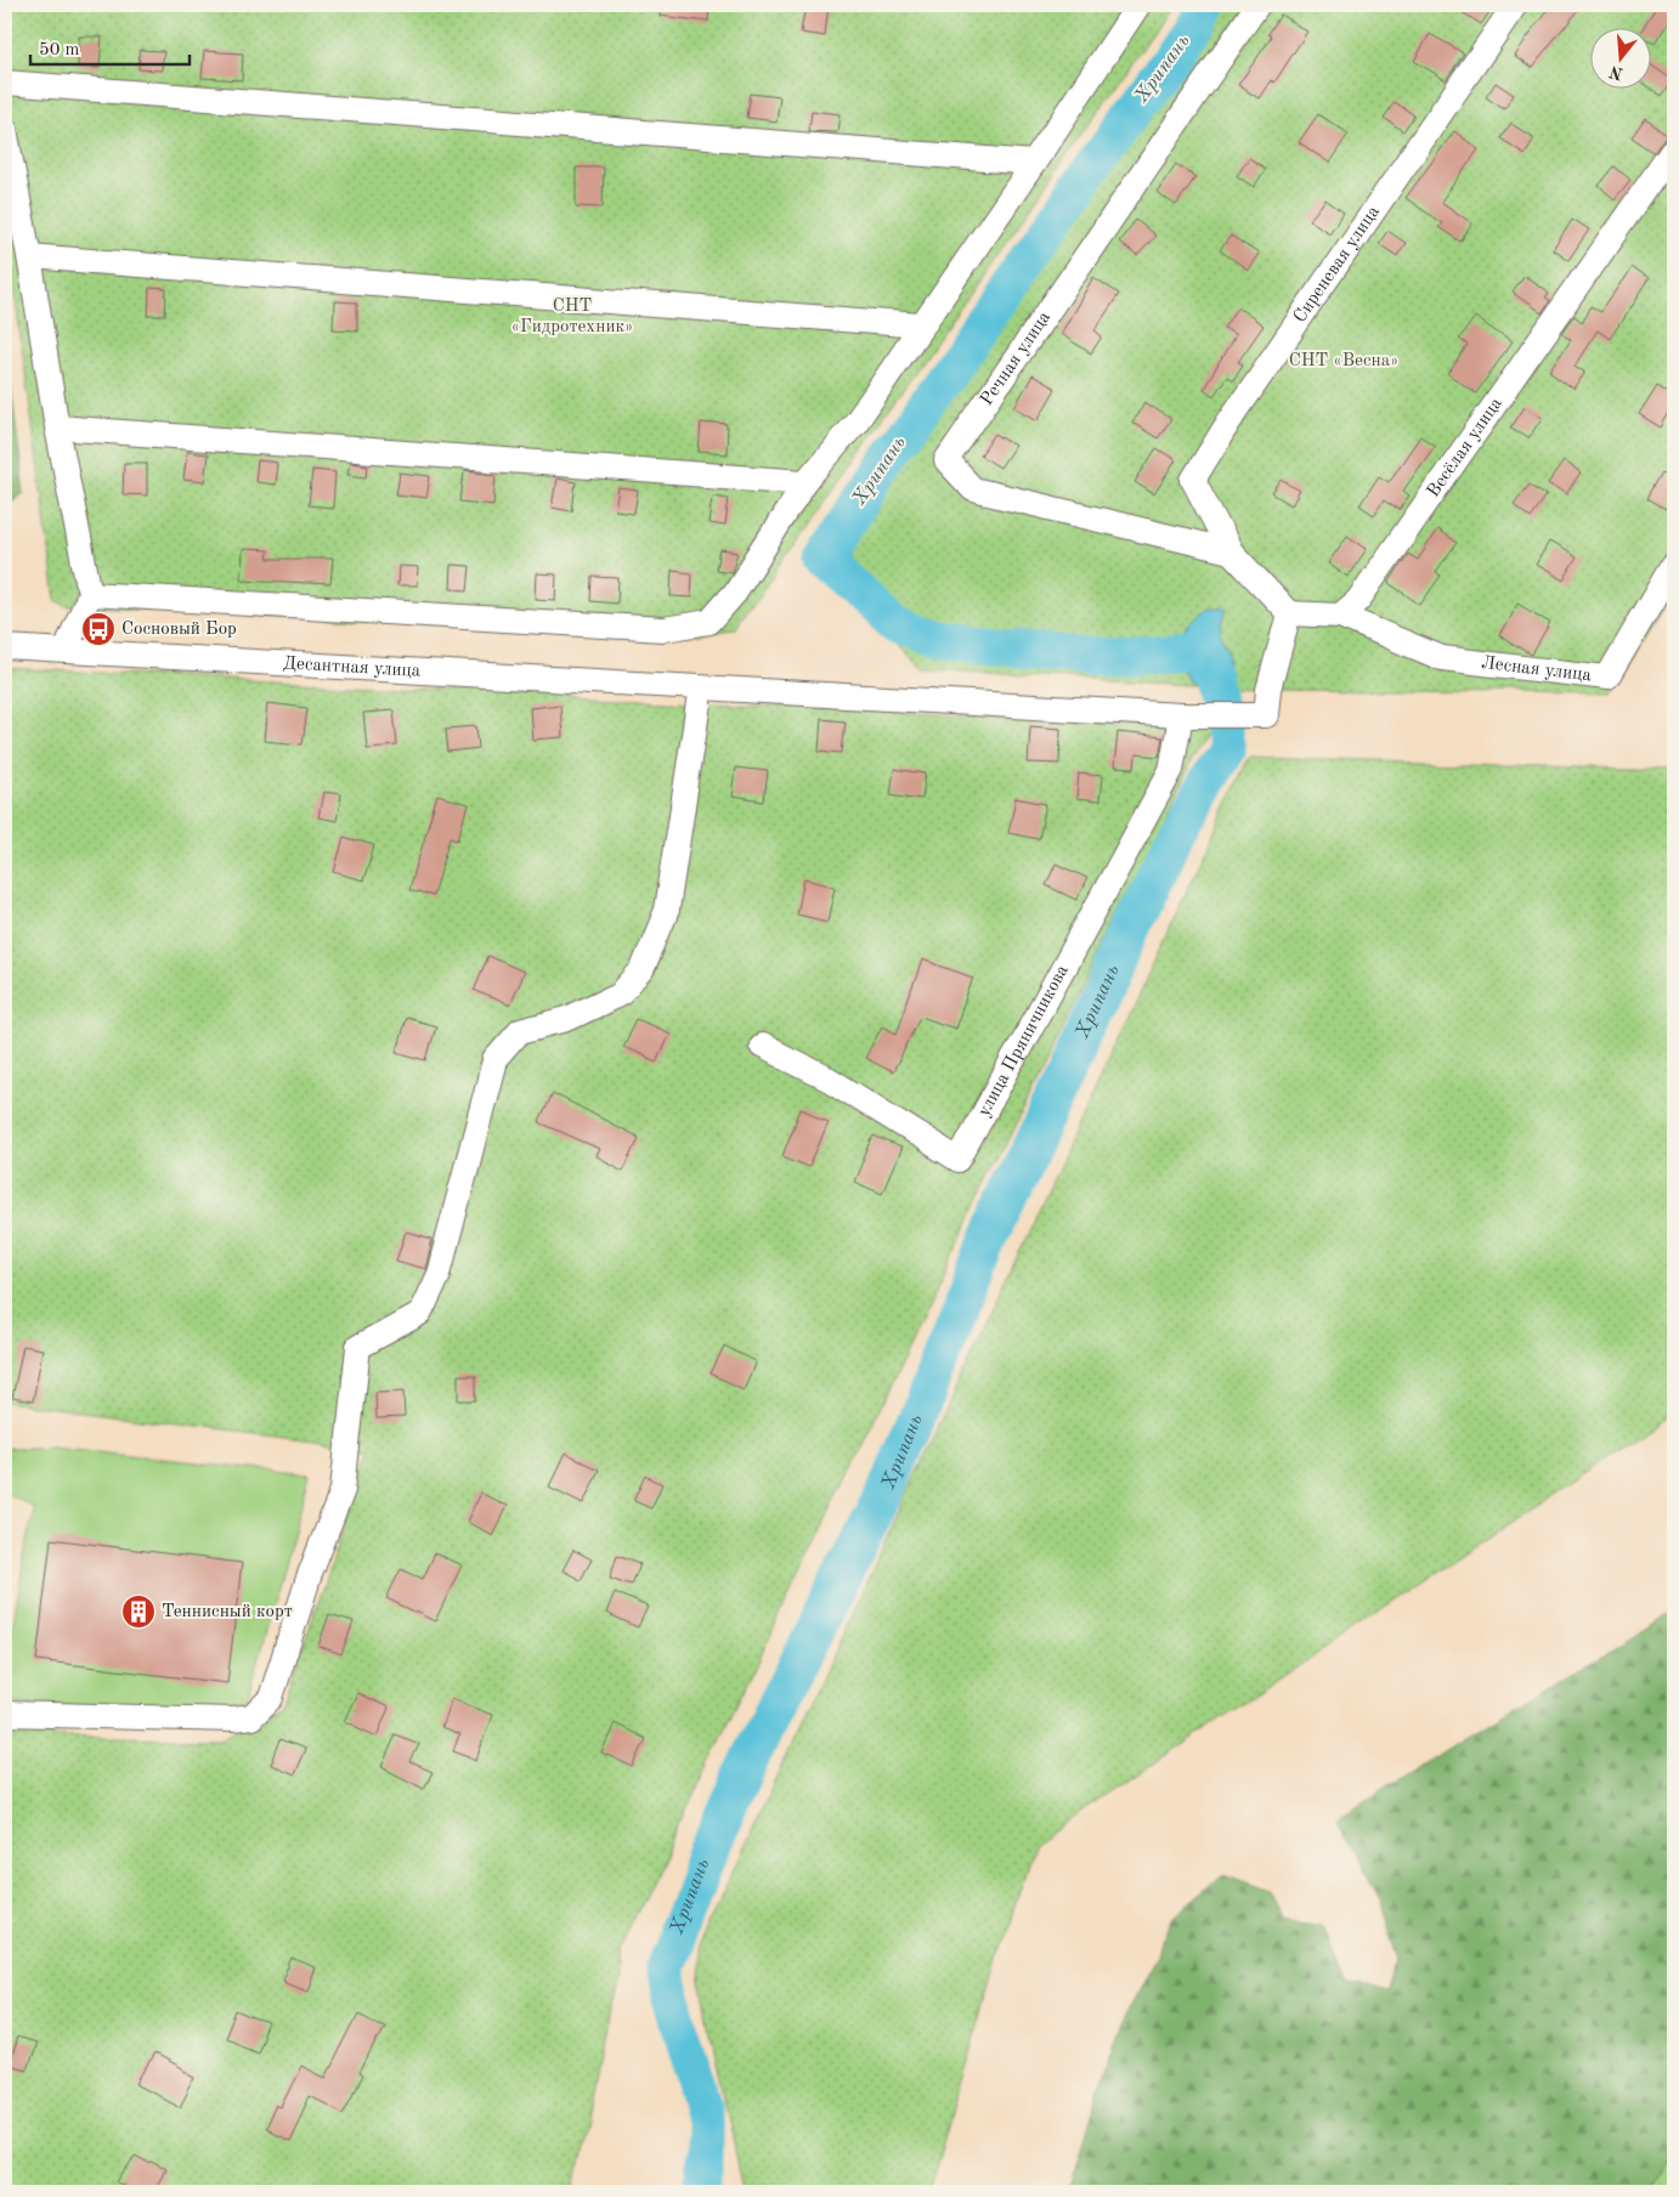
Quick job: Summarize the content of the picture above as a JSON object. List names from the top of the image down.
{
  "streets": {
    "street": [
      "Сиреневая улица",
      "Речная улица",
      "Весёлая улица",
      "Десантная улица",
      "Лесная улица",
      "улица Пряничникова"
    ]
  },
  "crossings": [
    ["Сиреневая улица", "Речная улица"],
    ["Сиреневая улица", "Десантная улица"],
    ["Весёлая улица", "Лесная улица"],
    ["Десантная улица", "улица Пряничникова"]
  ],
  "water": ["Хрипань"],
  "parks": ["СНТ «Гидротехник»", "СНТ «Весна»"],
  "places": {
    "bus stop": ["Сосновый Бор"],
    "building": ["Теннисный корт"]
  },
  "scale_bar": "50 m",
  "north": "bottom"
}
